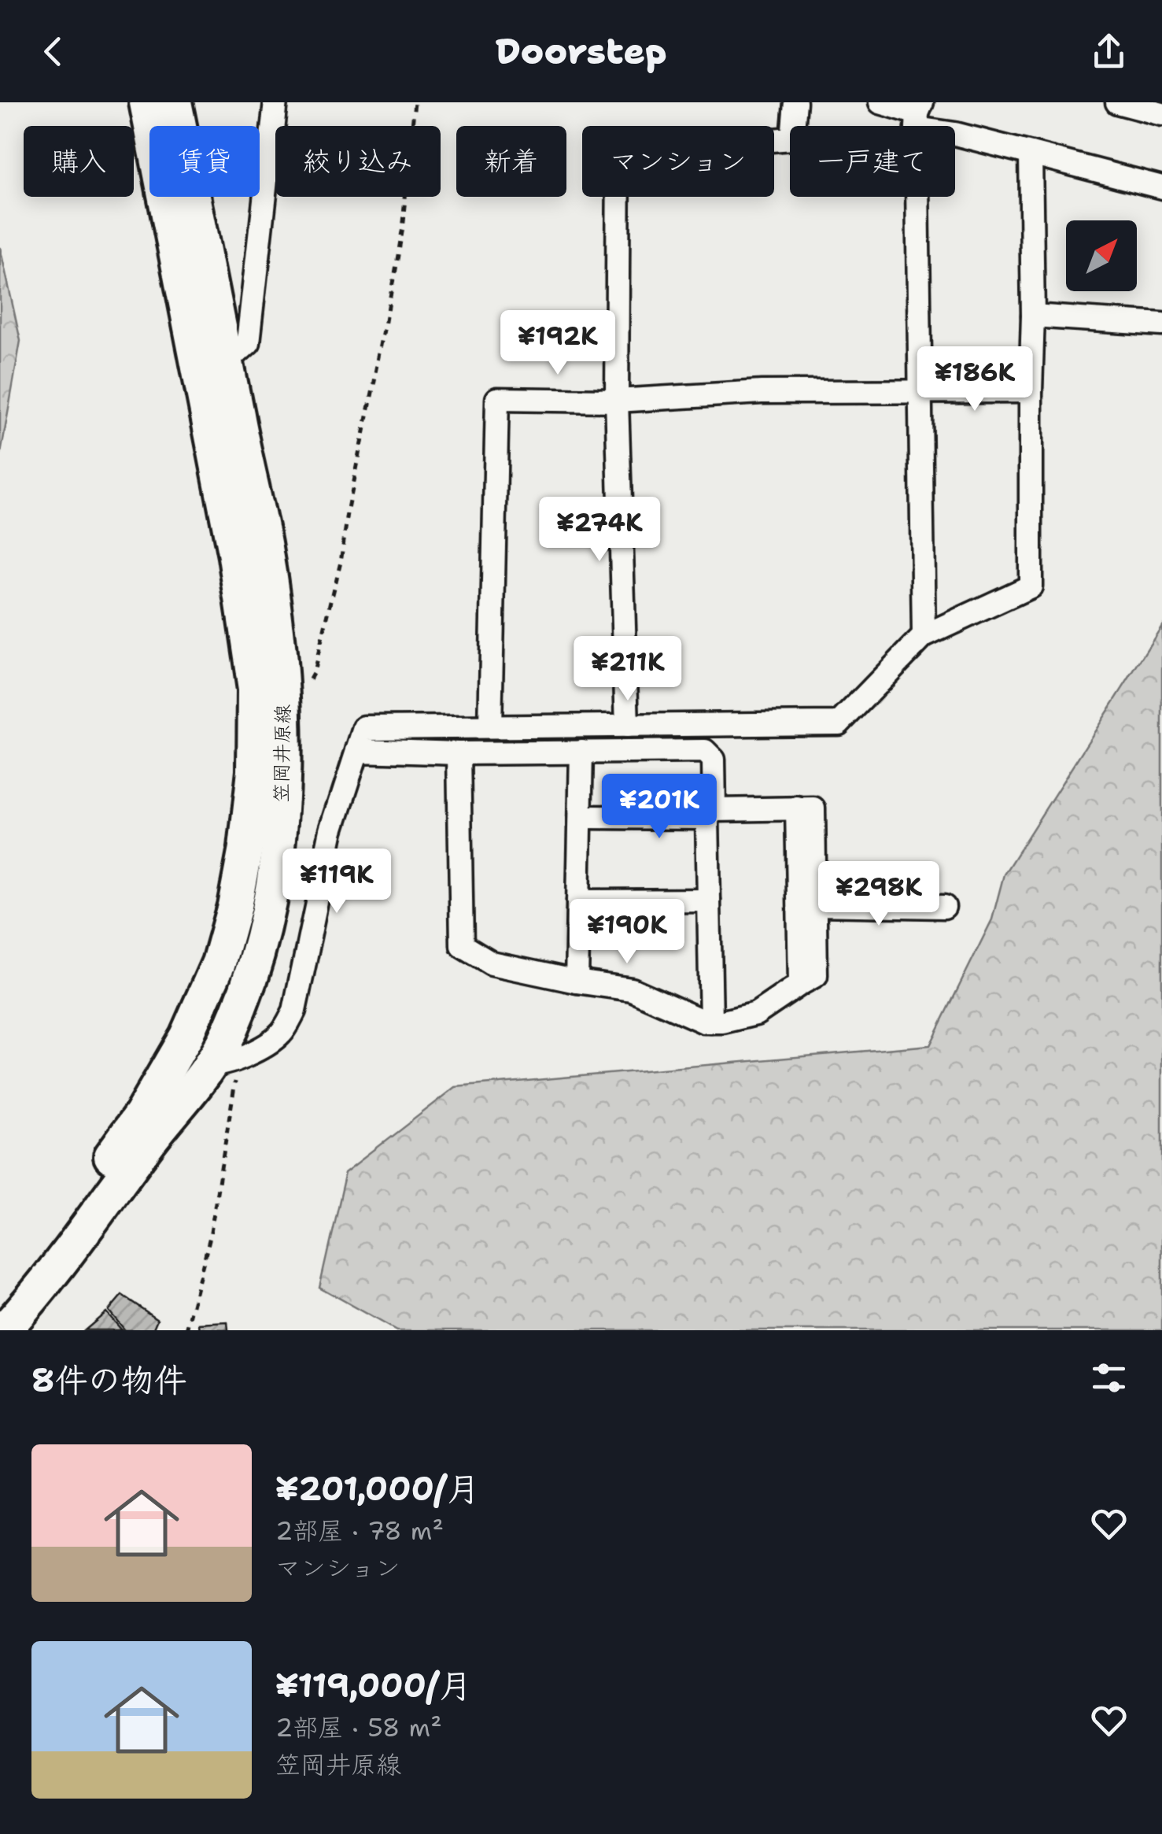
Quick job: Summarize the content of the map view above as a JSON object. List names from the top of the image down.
{
  "streets": {
    "main road": ["笠岡井原線"]
  },
  "north": "top right",
  "page": {
    "header": "Doorstep",
    "chip": [
      "購入",
      "賃貸",
      "絞り込み",
      "新着",
      "マンション",
      "一戸建て"
    ],
    "price": [
      "¥192K",
      "¥186K",
      "¥274K",
      "¥211K",
      "¥201K",
      "¥119K",
      "¥298K",
      "¥190K"
    ],
    "heading": "8件の物件",
    "list": [
      {
        "name": "¥201,000/月",
        "note": "2部屋 · 78 m² · マンション"
      },
      {
        "name": "¥119,000/月",
        "note": "2部屋 · 58 m² · 笠岡井原線"
      }
    ]
  }
}
